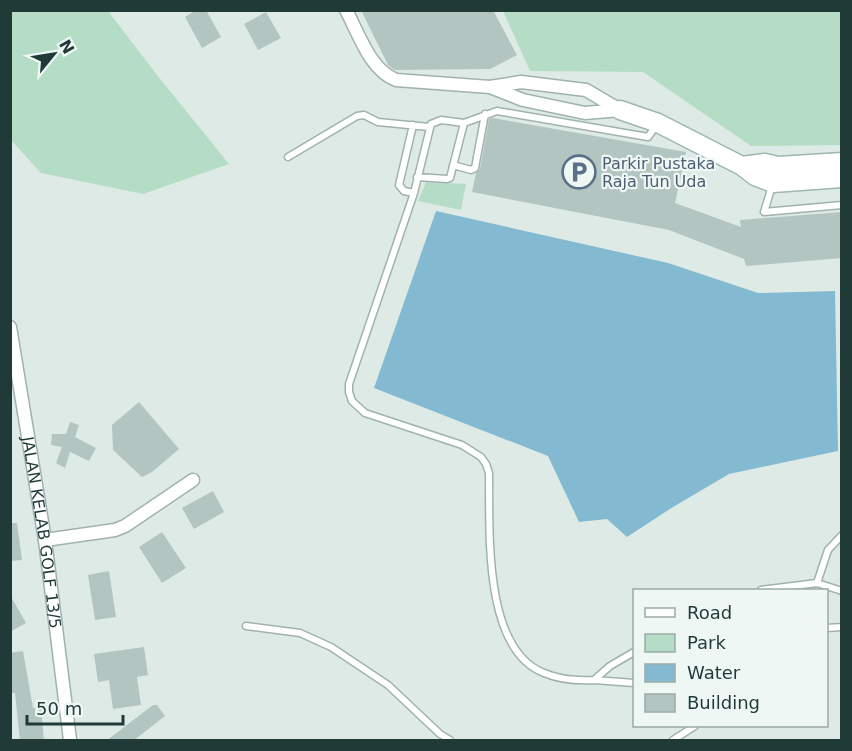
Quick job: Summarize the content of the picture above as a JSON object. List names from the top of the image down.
{
  "streets": {
    "street": ["JALAN KELAB GOLF 13/5"]
  },
  "places": {
    "parking": ["Parkir Pustaka Raja Tun Uda"]
  },
  "legend": [
    "Road",
    "Park",
    "Water",
    "Building"
  ],
  "scale_bar": "50 m",
  "north": "top right"
}
